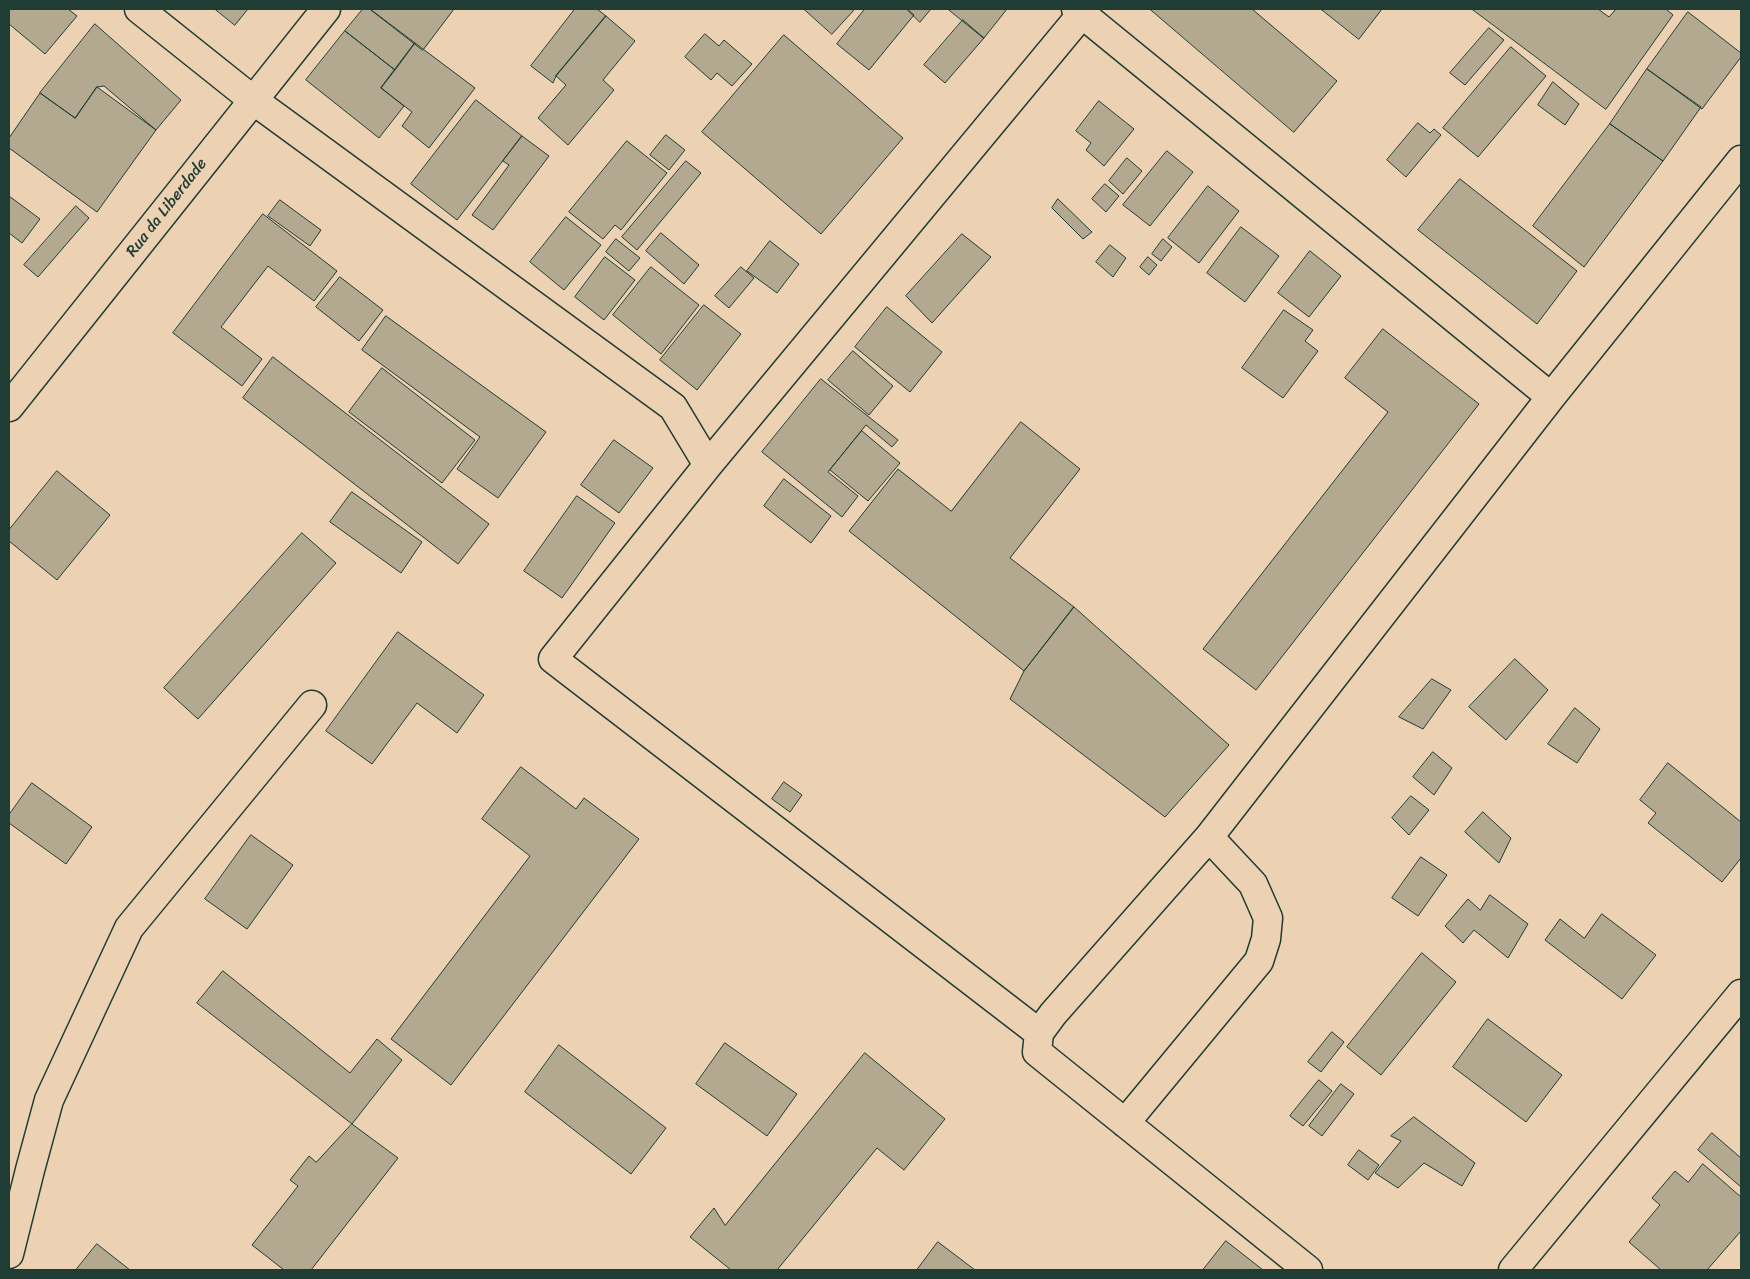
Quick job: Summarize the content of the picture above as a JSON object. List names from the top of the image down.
{
  "streets": {
    "street": ["Rua da Liberdade"]
  }
}
